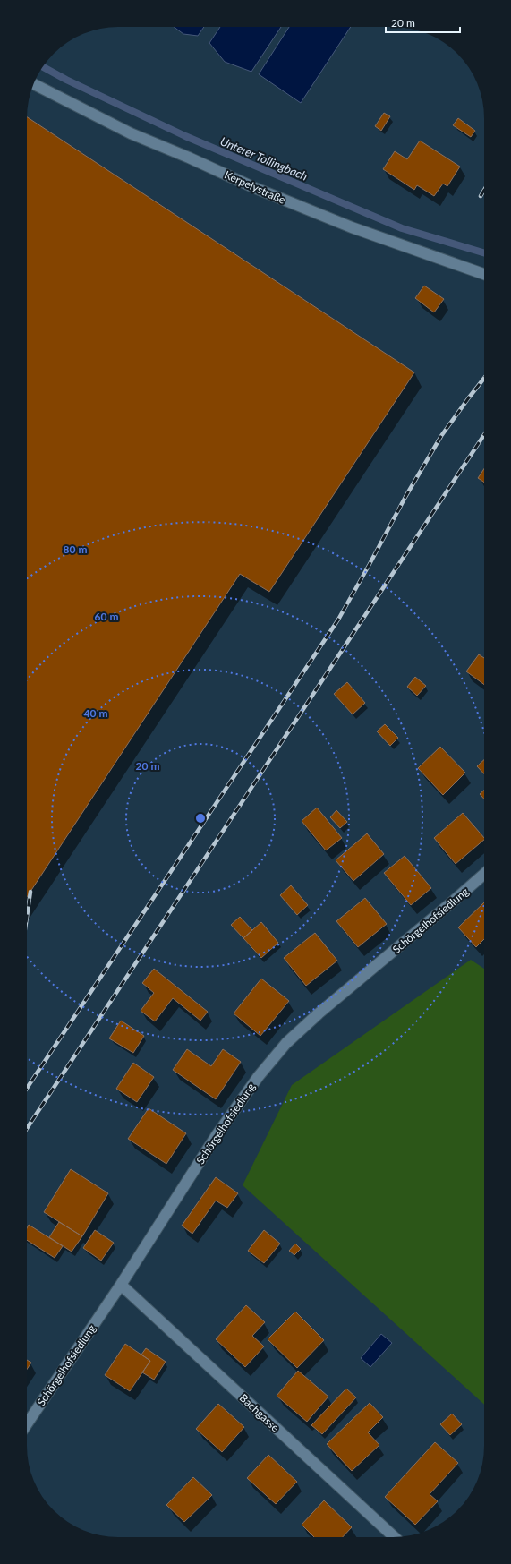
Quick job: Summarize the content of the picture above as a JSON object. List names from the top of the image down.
{
  "streets": {
    "street": ["Kerpelystraße", "Schörgelhofsiedlung", "Bachgasse"]
  },
  "crossings": [
    ["Schörgelhofsiedlung", "Bachgasse"]
  ],
  "water": ["Unterer Tollingbach"],
  "scale_bar": "20 m",
  "rings": [
    "80 m",
    "60 m",
    "40 m",
    "20 m"
  ]
}
